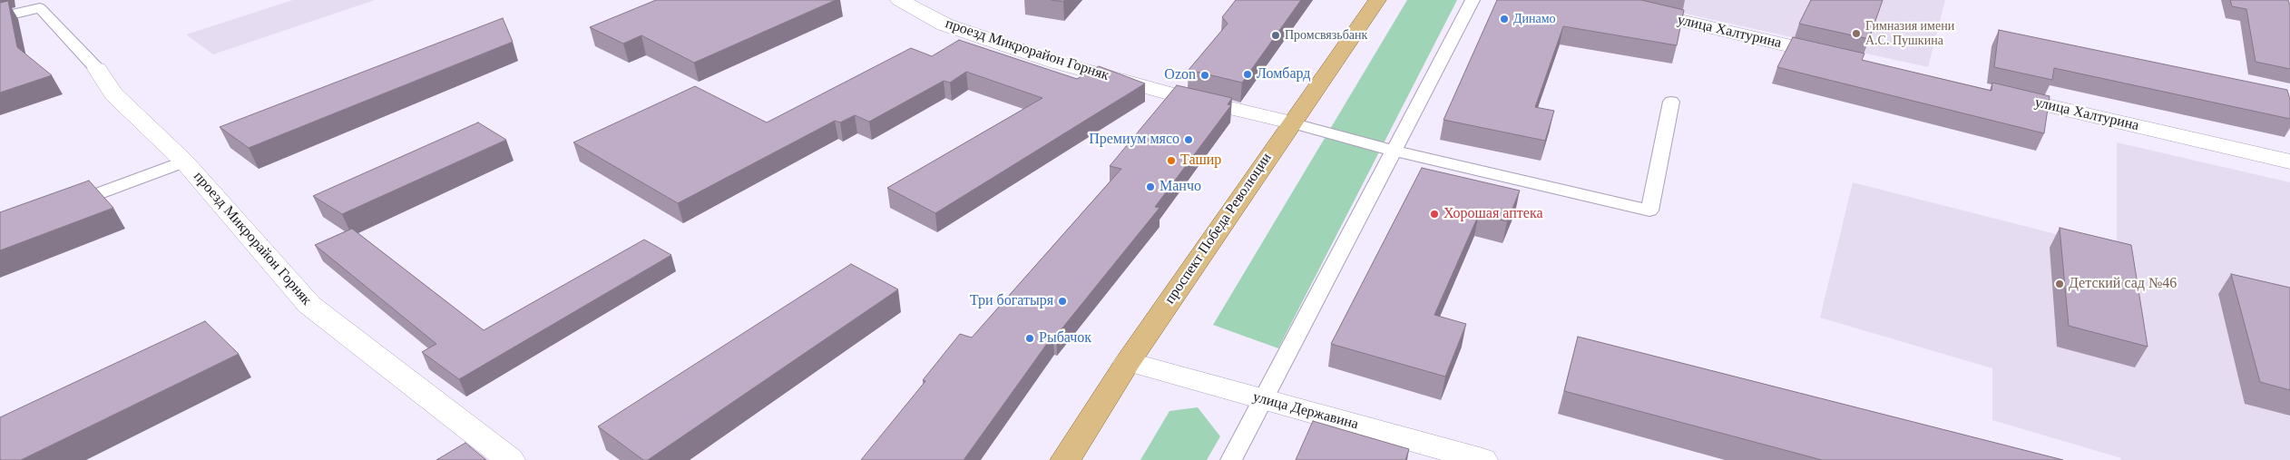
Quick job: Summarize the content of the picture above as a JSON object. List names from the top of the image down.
{
  "streets": {
    "main road": ["проспект Победа Революции"],
    "street": ["улица Халтурина", "проезд Микрорайон Горняк", "улица Державина"]
  },
  "crossings": [
    ["проезд Микрорайон Горняк", "проспект Победа Революции"],
    ["проспект Победа Революции", "улица Державина"]
  ],
  "places": [
    "Динамо",
    "Гимназия имени А.С. Пушкина",
    "Промсвязьбанк",
    "Ломбард",
    "Ozon",
    "Премиум мясо",
    "Ташир",
    "Манчо",
    "Хорошая аптека",
    "Детский сад №46",
    "Три богатыря",
    "Рыбачок"
  ]
}
